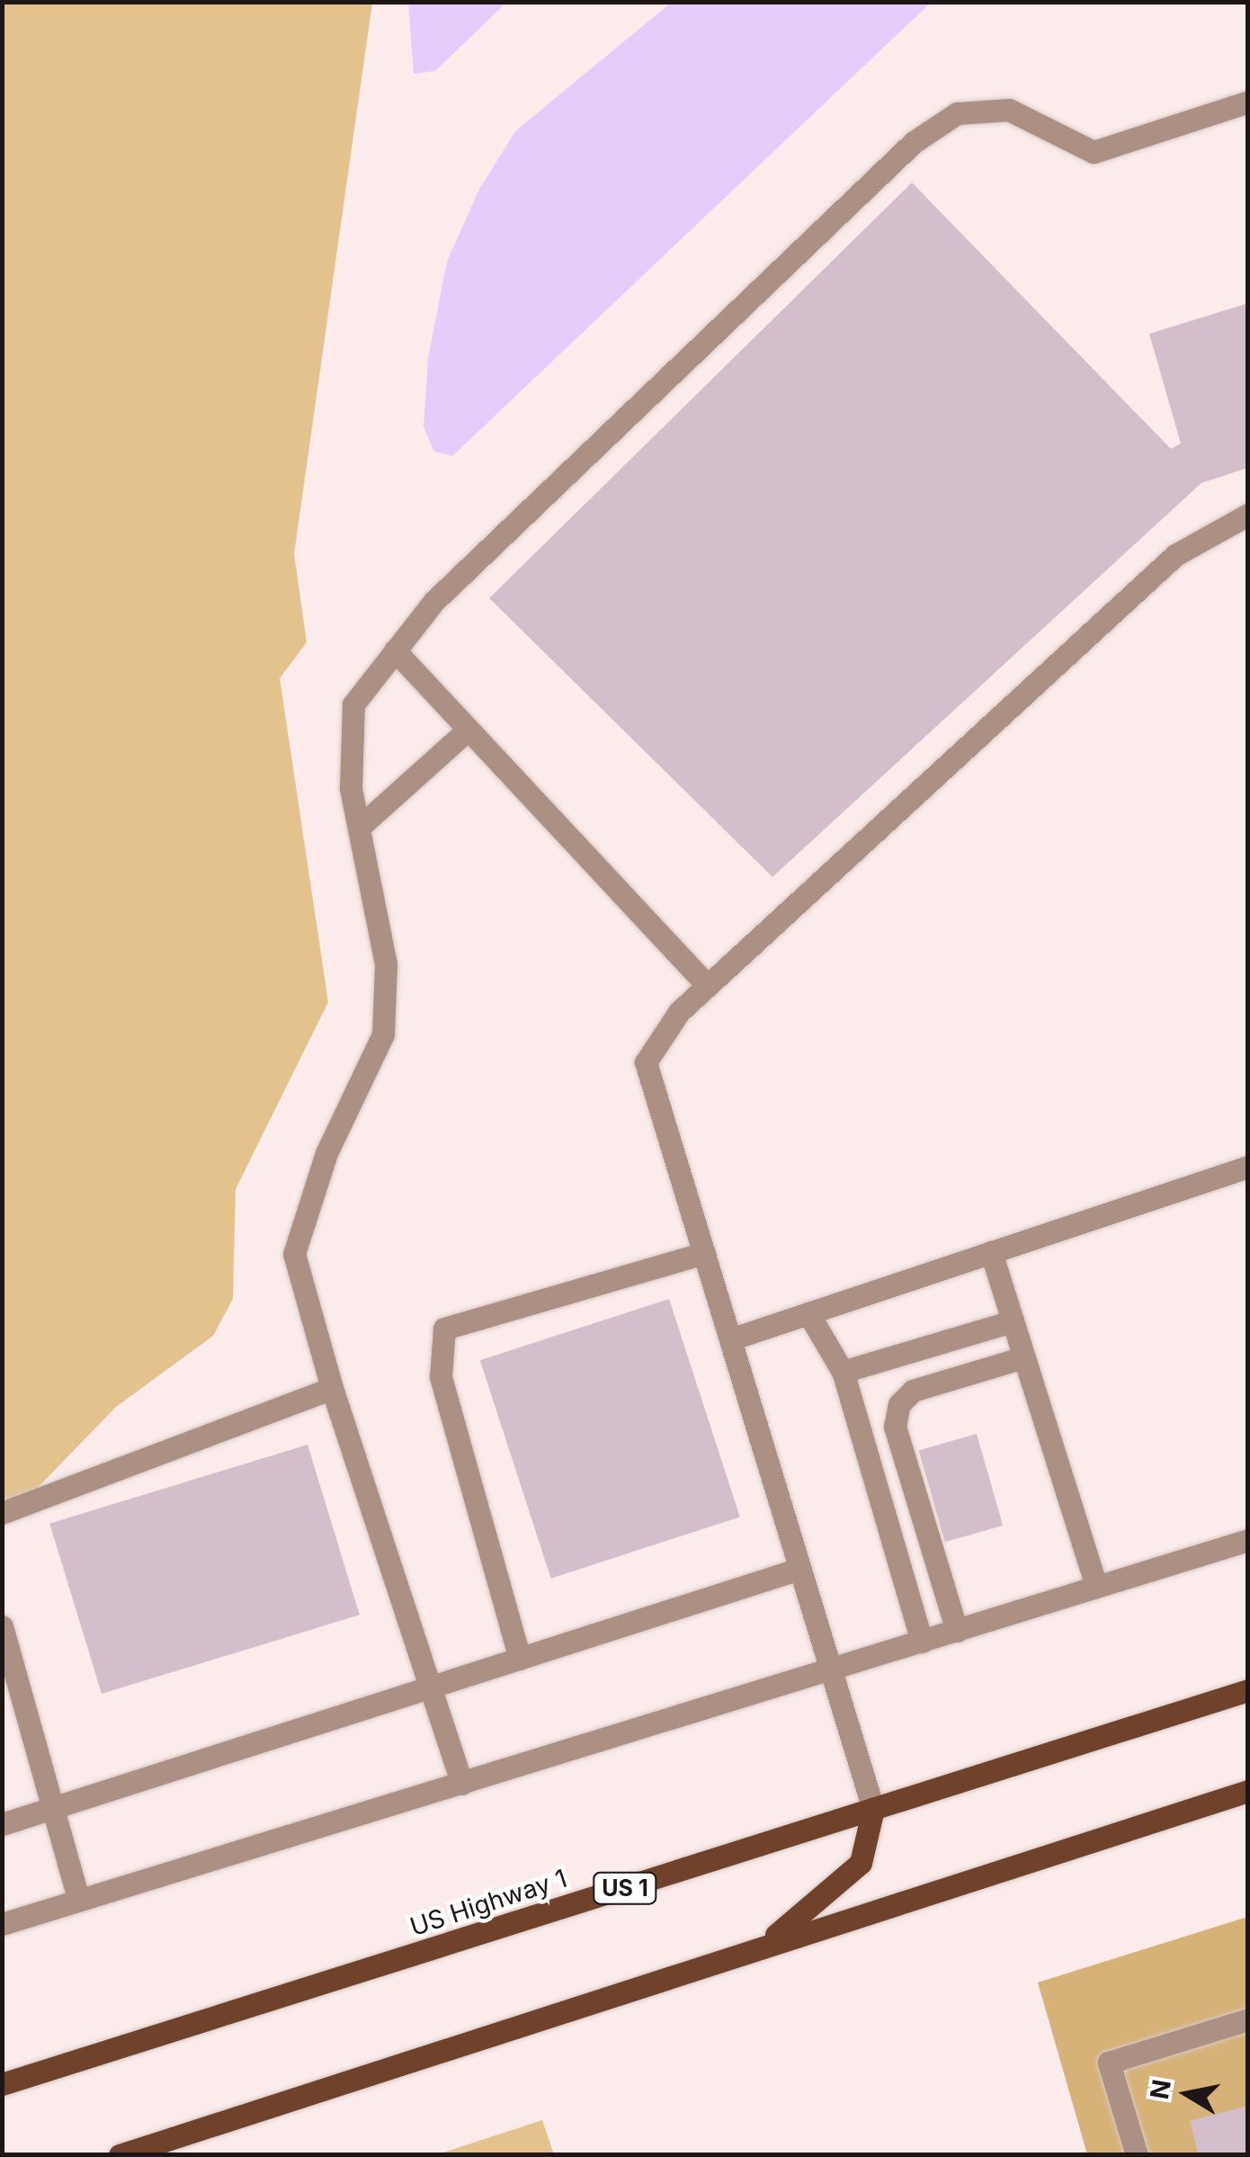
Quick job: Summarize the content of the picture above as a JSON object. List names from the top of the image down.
{
  "streets": {
    "main road": ["US 1", "US Highway 1"]
  },
  "north": "left"
}
